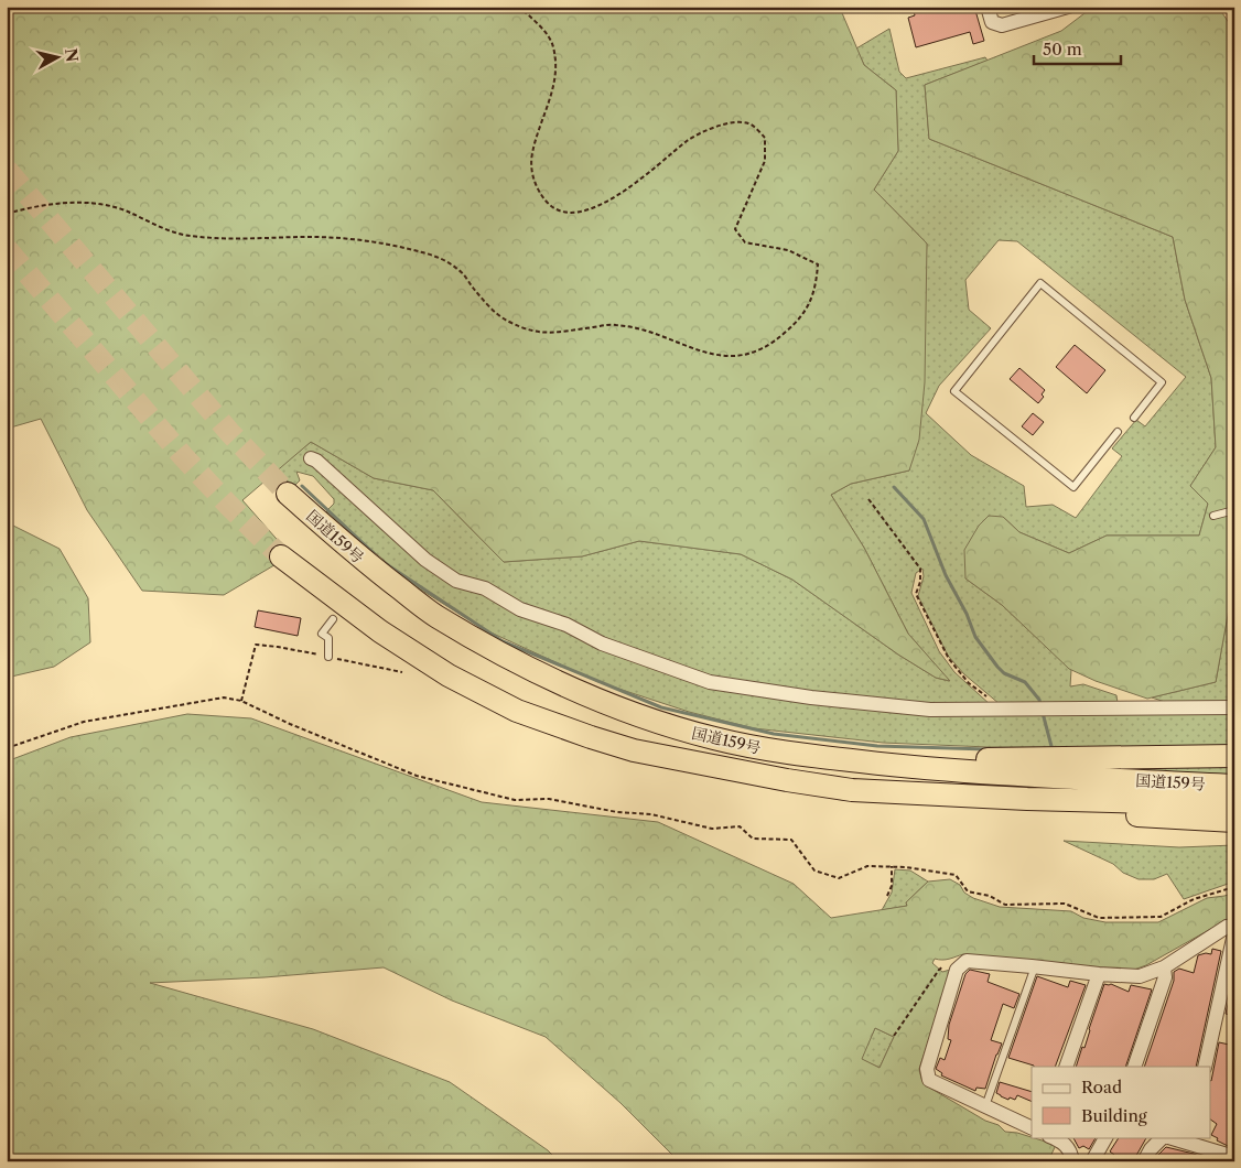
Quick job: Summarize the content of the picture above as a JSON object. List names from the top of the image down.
{
  "streets": {
    "highway": ["国道159号"]
  },
  "legend": ["Road", "Building"],
  "scale_bar": "50 m",
  "north": "right"
}
